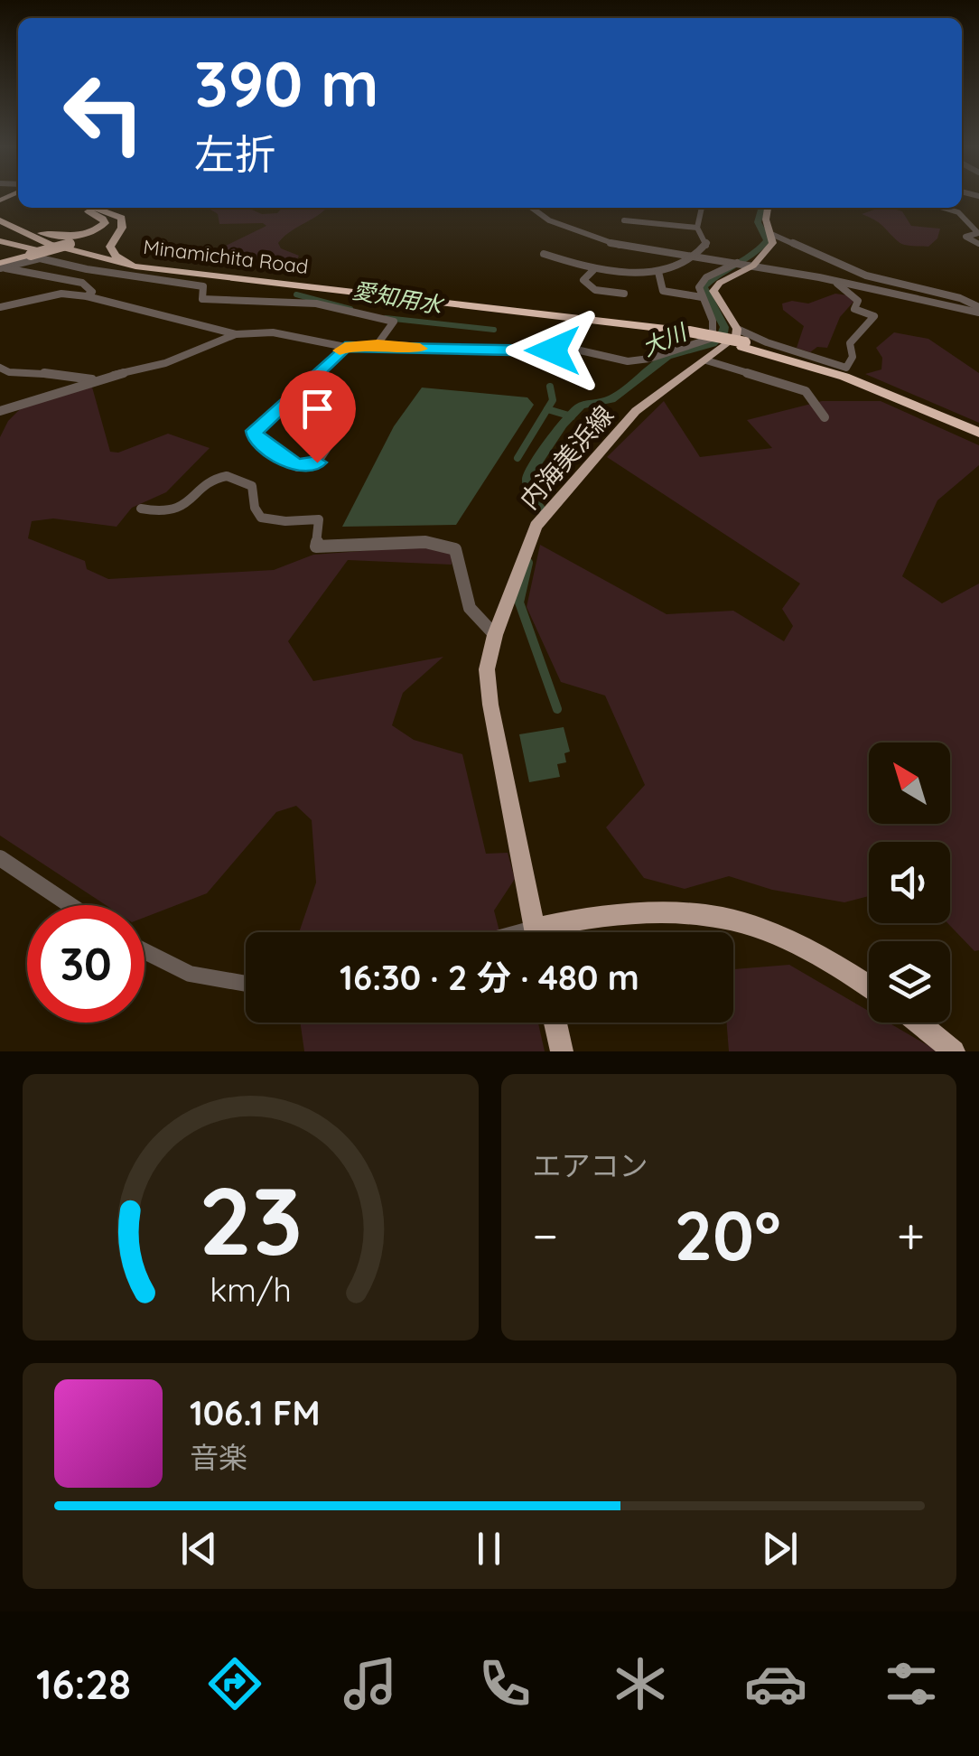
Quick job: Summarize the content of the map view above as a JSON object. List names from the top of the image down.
{
  "streets": {
    "highway": ["Minamichita Road"],
    "main road": ["内海美浜線"]
  },
  "crossings": [
    ["Minamichita Road", "内海美浜線"]
  ],
  "water": ["愛知用水", "大川"],
  "north": "top left",
  "page": {
    "turn": ["390 m", "左折"],
    "limit": "30",
    "trip": "16:30 · 2 分 · 480 m",
    "tile": "エアコン",
    "heat": ["−", "20°", "+"],
    "song": ["106.1 FM", "音楽"],
    "tabs": "16:28",
    "gauge": ["23", "km/h"]
  }
}
